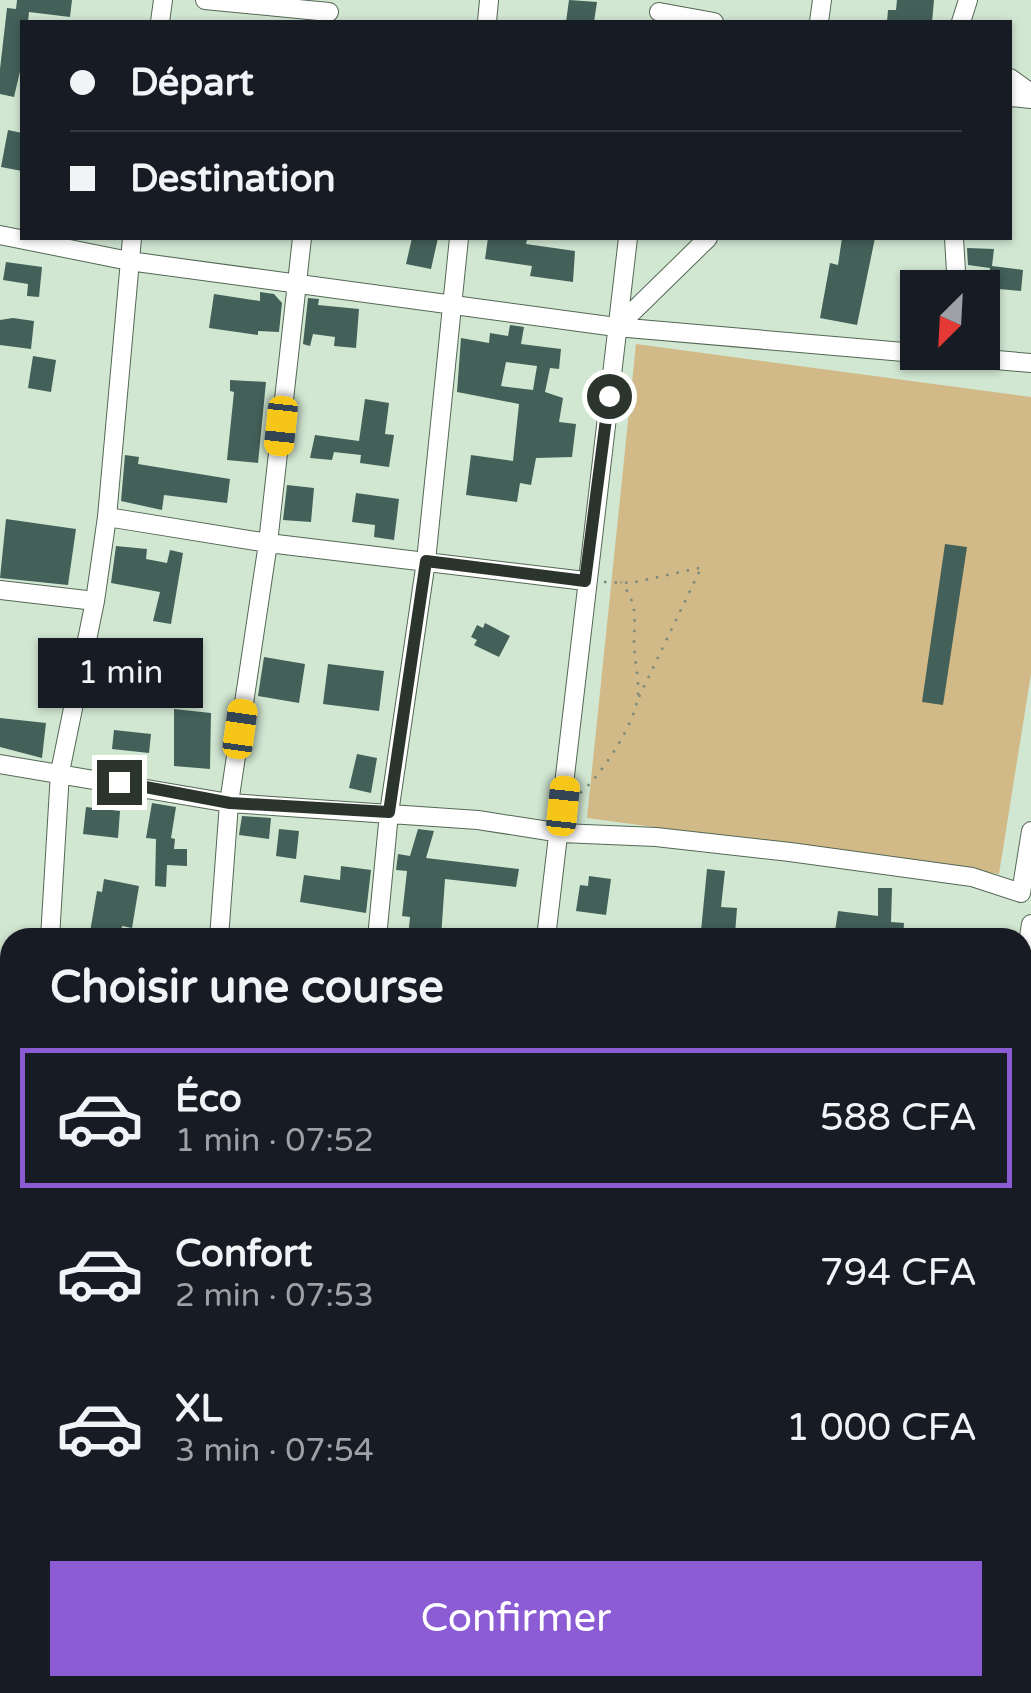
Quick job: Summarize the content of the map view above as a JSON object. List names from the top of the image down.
{
  "north": "bottom left",
  "page": {
    "banner": ["Départ", "Destination"],
    "bubble": "1 min",
    "heading": "Choisir une course",
    "list": [
      {
        "name": "Éco",
        "note": "1 min · 07:52",
        "value": "588 CFA"
      },
      {
        "name": "Confort",
        "note": "2 min · 07:53",
        "value": "794 CFA"
      },
      {
        "name": "XL",
        "note": "3 min · 07:54",
        "value": "1 000 CFA"
      }
    ],
    "buttons": "Confirmer"
  }
}
